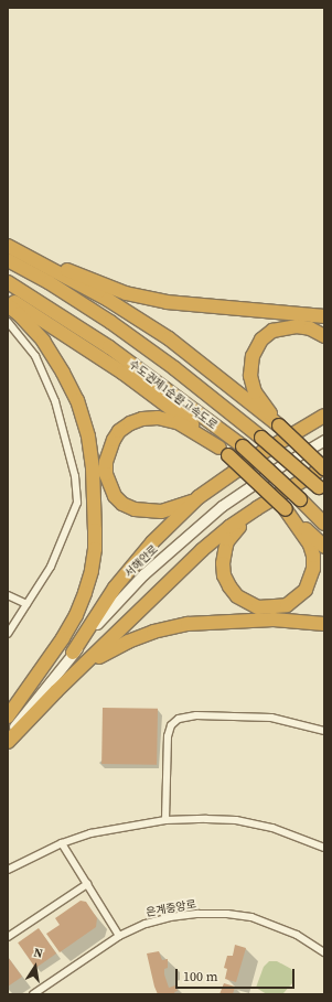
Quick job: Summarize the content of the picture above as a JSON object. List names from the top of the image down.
{
  "streets": {
    "highway": ["수도권제1순환고속도로"],
    "main road": ["서해안로"],
    "street": ["은계중앙로"]
  },
  "scale_bar": "100 m",
  "north": "top"
}
